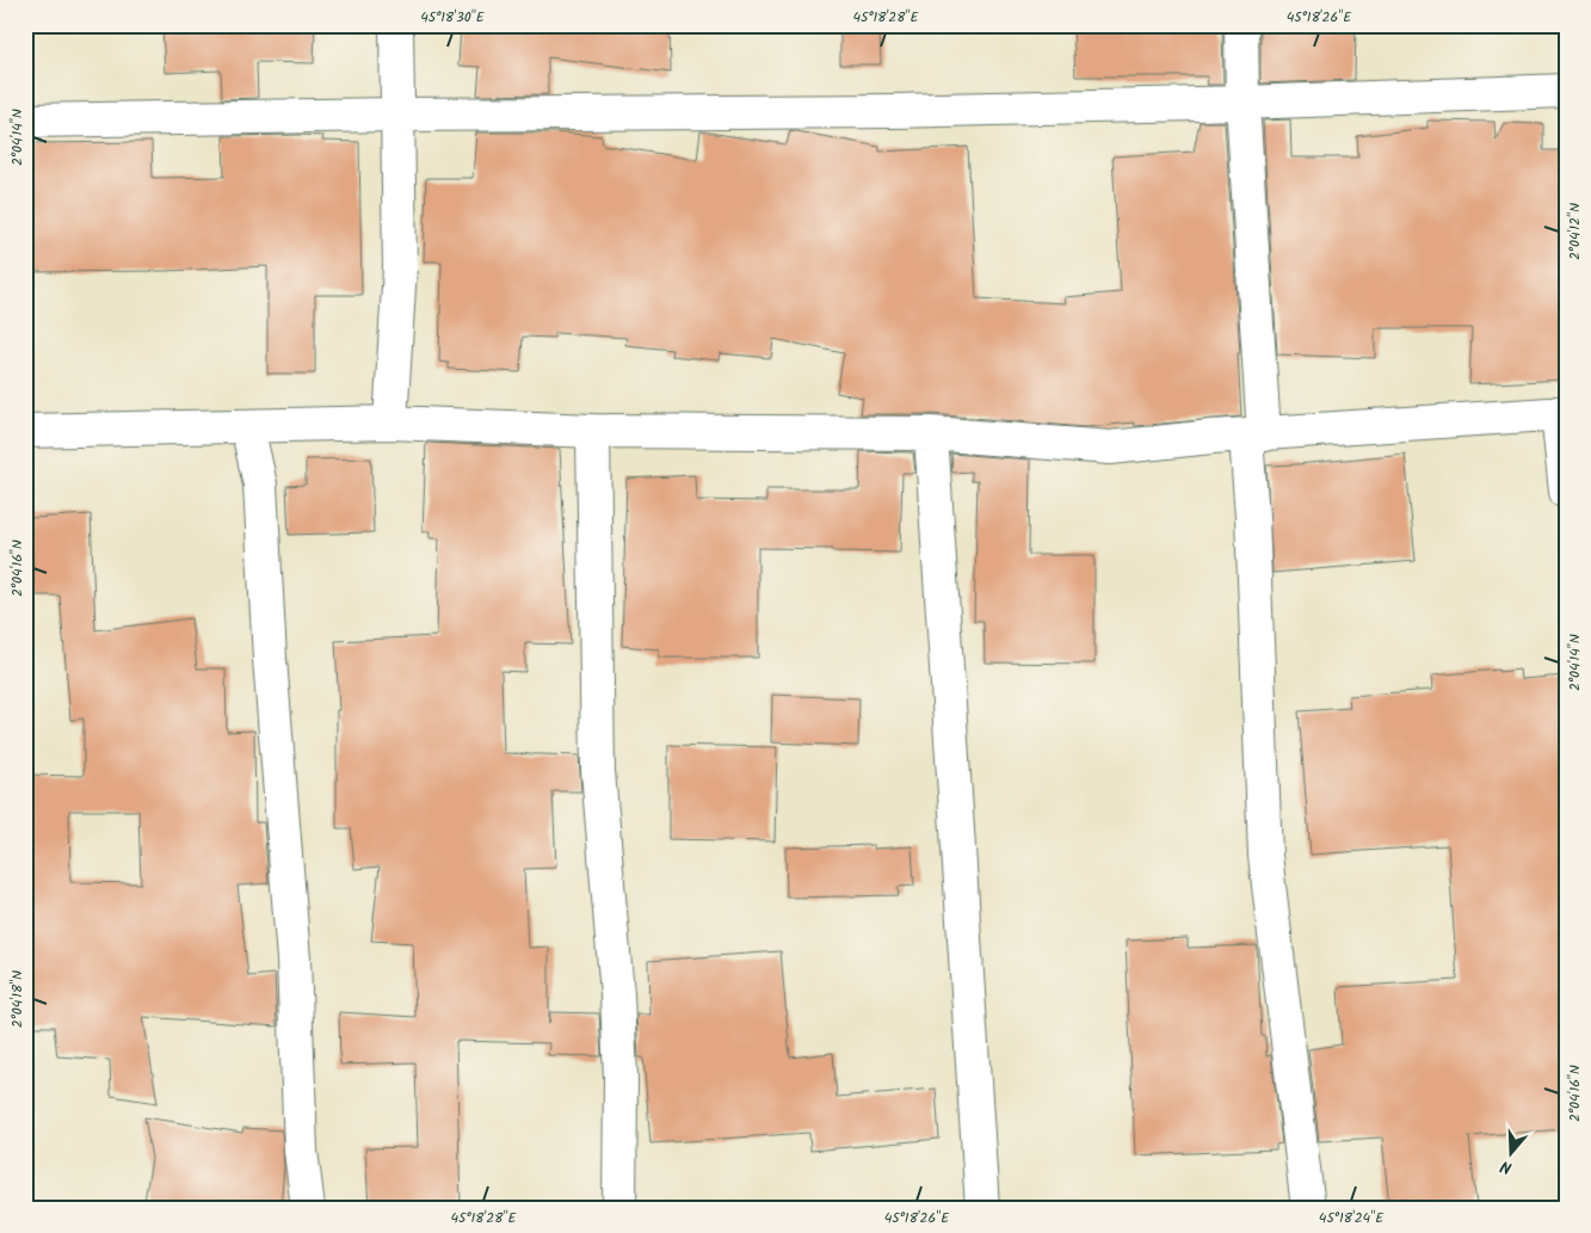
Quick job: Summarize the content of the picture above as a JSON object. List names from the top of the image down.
{
  "north": "bottom",
  "coordinates": [
    "45°18'30\"E",
    "45°18'28\"E",
    "45°18'26\"E",
    "2°04'14\"N",
    "2°04'12\"N",
    "2°04'16\"N",
    "2°04'18\"N",
    "45°18'24\"E"
  ]
}
